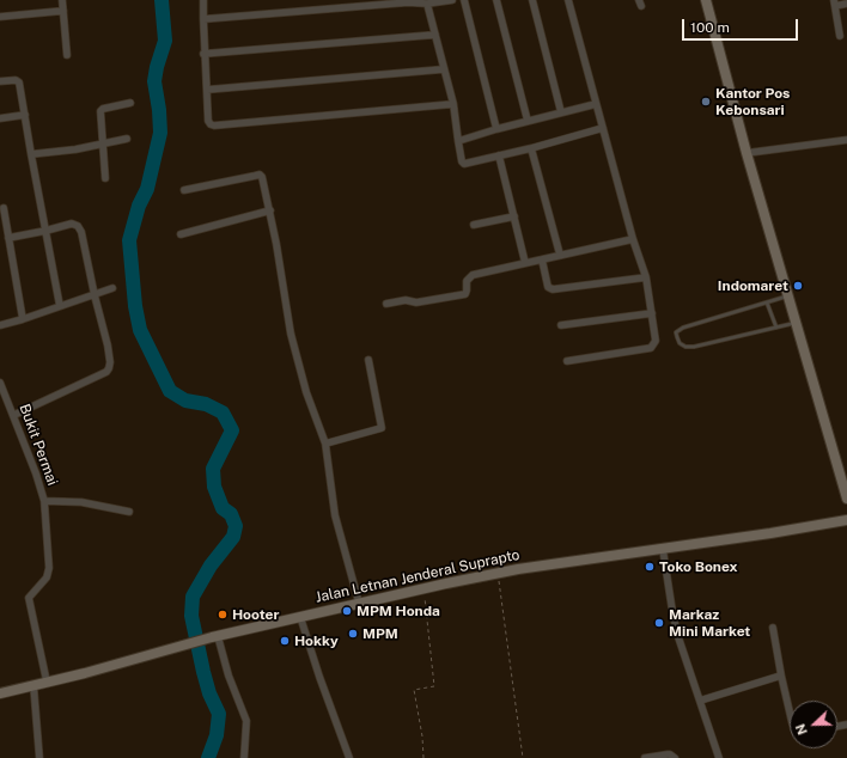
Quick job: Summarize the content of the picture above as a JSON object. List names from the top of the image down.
{
  "streets": {
    "main road": ["Jalan Letnan Jenderal Suprapto"],
    "street": ["Bukit Permai"]
  },
  "crossings": [
    ["Bukit Permai", "Jalan Letnan Jenderal Suprapto"]
  ],
  "places": [
    "Kantor Pos Kebonsari",
    "Indomaret",
    "Toko Bonex",
    "MPM Honda",
    "Hooter",
    "Markaz Mini Market",
    "MPM",
    "Hokky"
  ],
  "scale_bar": "100 m",
  "north": "left"
}
